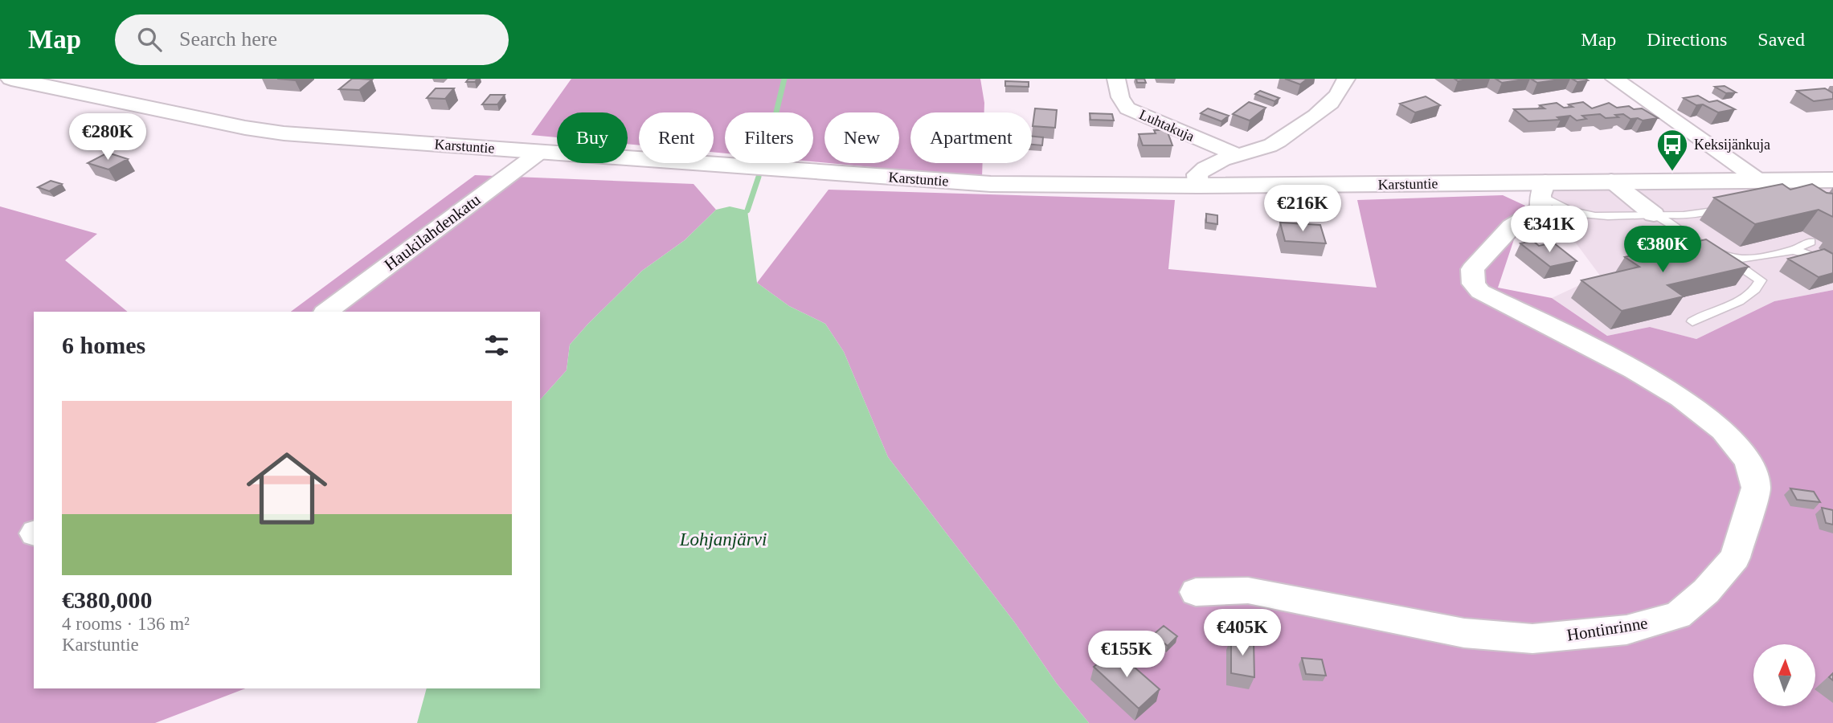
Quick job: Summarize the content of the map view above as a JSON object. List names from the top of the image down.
{
  "streets": {
    "street": [
      "Luhtakuja",
      "Karstuntie",
      "Haukilahdenkatu",
      "Hontinrinne"
    ]
  },
  "crossings": [
    ["Karstuntie", "Haukilahdenkatu"],
    ["Karstuntie", "Hontinrinne"]
  ],
  "water": ["Lohjanjärvi"],
  "places": {
    "bus stop": ["Keksijänkuja"]
  },
  "north": "top",
  "page": {
    "header": "Map",
    "search": "Search here",
    "nav": ["Map", "Directions", "Saved"],
    "chip": [
      "Buy",
      "Rent",
      "Filters",
      "New",
      "Apartment"
    ],
    "price": [
      "€280K",
      "€216K",
      "€341K",
      "€380K",
      "€405K",
      "€155K"
    ],
    "heading": "6 homes",
    "list": [
      {
        "name": "€380,000",
        "note": "4 rooms · 136 m² · Karstuntie"
      }
    ]
  }
}
